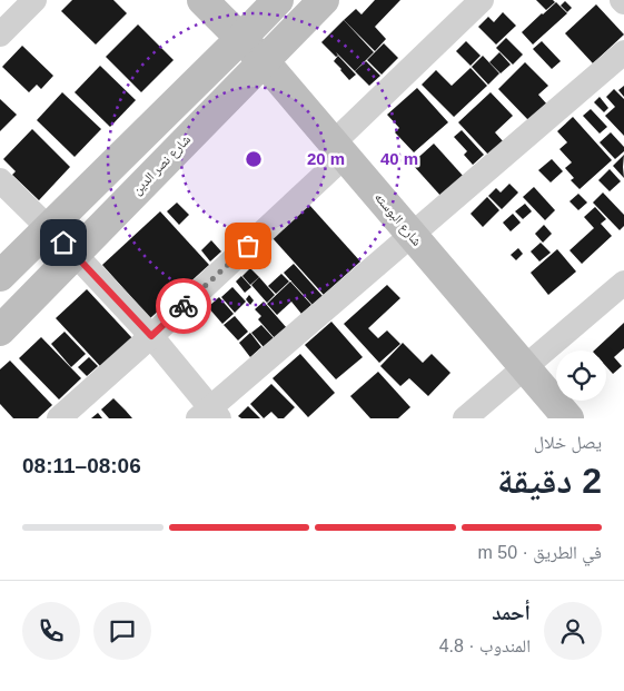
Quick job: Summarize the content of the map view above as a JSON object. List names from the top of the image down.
{
  "streets": {
    "street": ["شارع نصر الدين", "شارع البوسته"]
  },
  "crossings": [
    ["شارع نصر الدين", "شارع البوسته"]
  ],
  "page": {
    "heading": ["2 دقيقة", "يصل خلال", "08:06–08:11"],
    "panel": ["أحمد", "المندوب · 4.8"],
    "bar": "في الطريق · 50 m"
  },
  "rings": ["20 m", "40 m"]
}
